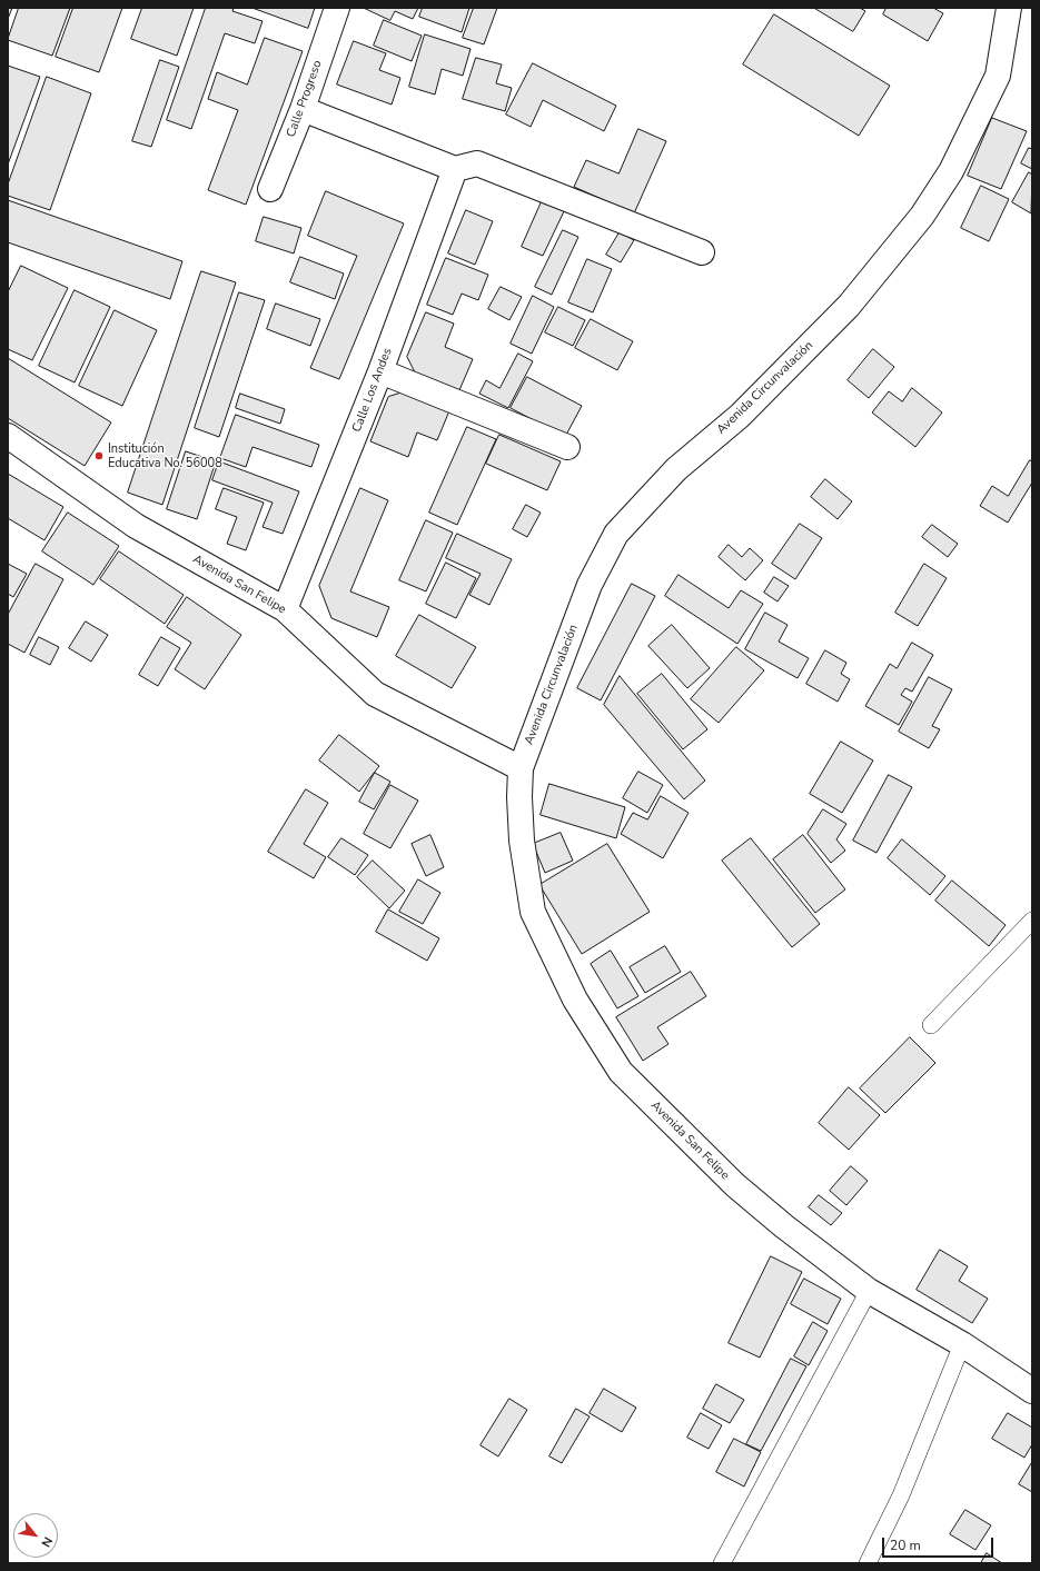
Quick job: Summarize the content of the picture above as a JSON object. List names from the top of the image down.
{
  "streets": {
    "street": [
      "Calle Progreso",
      "Avenida Circunvalación",
      "Calle Los Andes",
      "Avenida San Felipe"
    ]
  },
  "crossings": [
    ["Avenida Circunvalación", "Avenida San Felipe"],
    ["Calle Los Andes", "Avenida San Felipe"]
  ],
  "places": ["Institución Educativa No. 56008"],
  "scale_bar": "20 m",
  "north": "bottom right"
}
